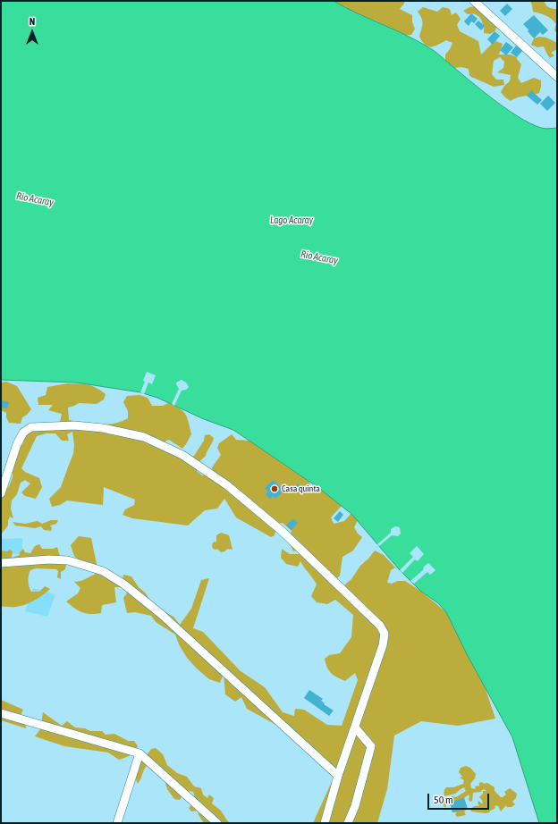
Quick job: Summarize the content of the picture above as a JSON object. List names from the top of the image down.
{
  "water": ["Río Acaray", "Lago Acaray"],
  "places": ["Casa quinta"],
  "scale_bar": "50 m",
  "north": "top"
}
